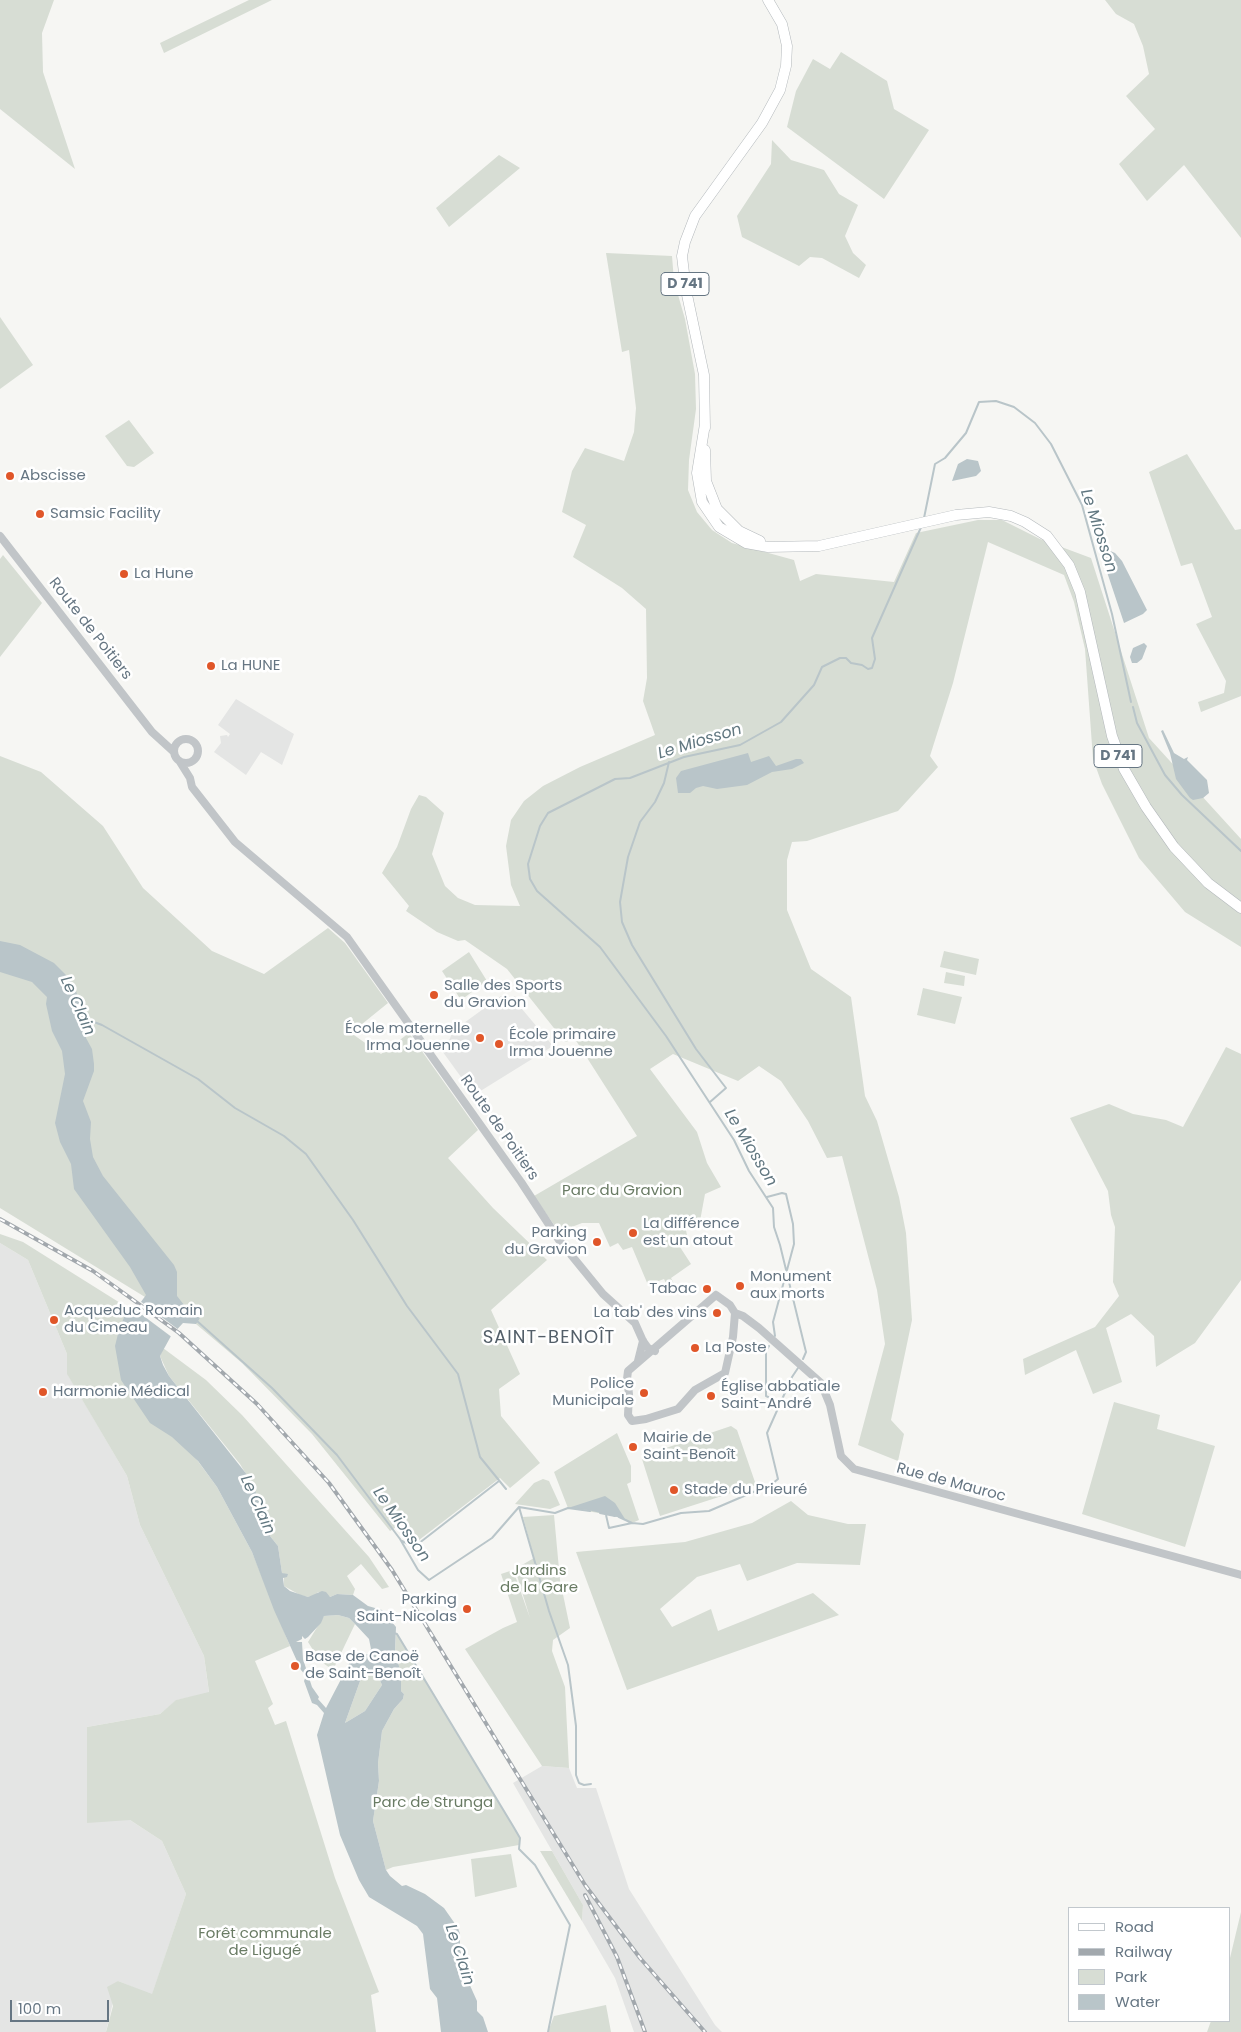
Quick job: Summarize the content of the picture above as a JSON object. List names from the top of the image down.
{
  "streets": {
    "main road": ["D 741"],
    "street": ["Route de Poitiers", "Rue de Mauroc"]
  },
  "crossings": [
    ["Route de Poitiers", "Rue de Mauroc"]
  ],
  "districts": ["SAINT-BENOÎT"],
  "water": ["Le Miosson", "Le Clain"],
  "parks": [
    "Parc du Gravion",
    "Jardins de la Gare",
    "Parc de Strunga",
    "Forêt communale de Ligugé"
  ],
  "places": [
    "Abscisse",
    "Samsic Facility",
    "La Hune",
    "La HUNE",
    "Salle des Sports du Gravion",
    "École maternelle Irma Jouenne",
    "École primaire Irma Jouenne",
    "La différence est un atout",
    "Parking du Gravion",
    "Monument aux morts",
    "Tabac",
    "La tab' des vins",
    "Acqueduc Romain du Cimeau",
    "La Poste",
    "Harmonie Médical",
    "Police Municipale",
    "Église abbatiale Saint-André",
    "Mairie de Saint-Benoît",
    "Stade du Prieuré",
    "Parking Saint-Nicolas",
    "Base de Canoë de Saint-Benoît"
  ],
  "legend": [
    "Road",
    "Railway",
    "Park",
    "Water"
  ],
  "scale_bar": "100 m"
}
